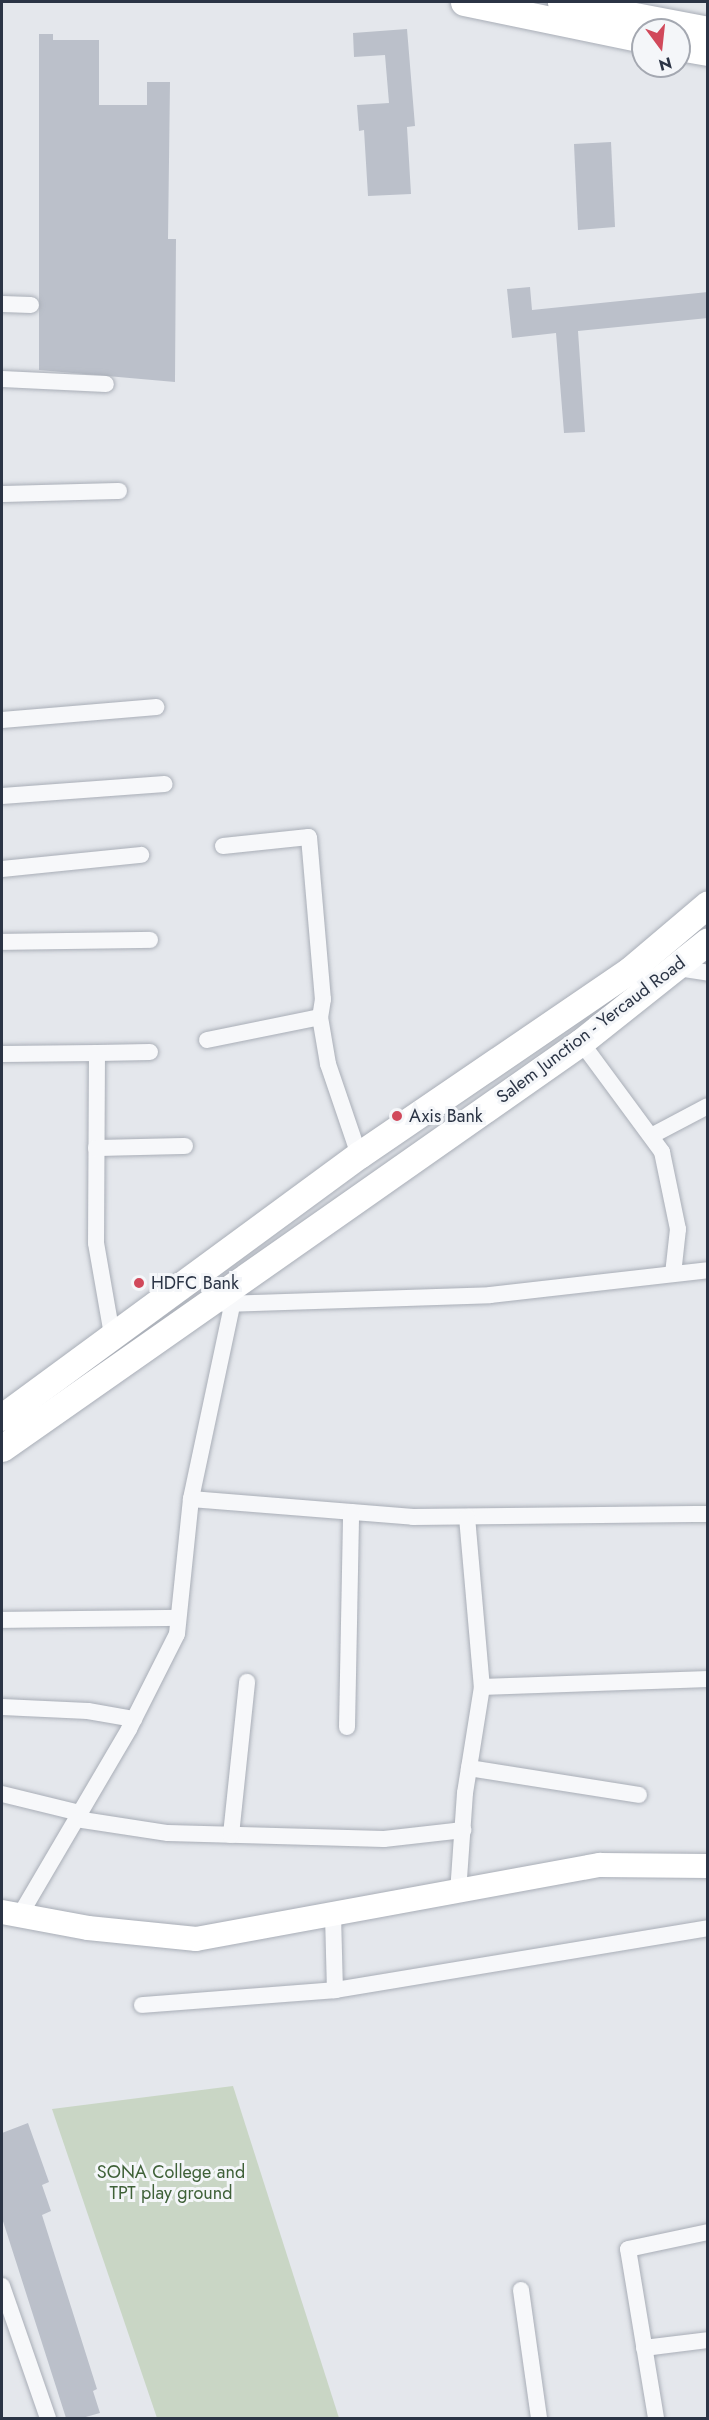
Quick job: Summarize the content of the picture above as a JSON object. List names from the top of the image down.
{
  "streets": {
    "main road": ["Salem Junction - Yercaud Road"]
  },
  "parks": ["SONA College and TPT play ground"],
  "places": ["Axis Bank", "HDFC Bank"],
  "north": "bottom"
}
